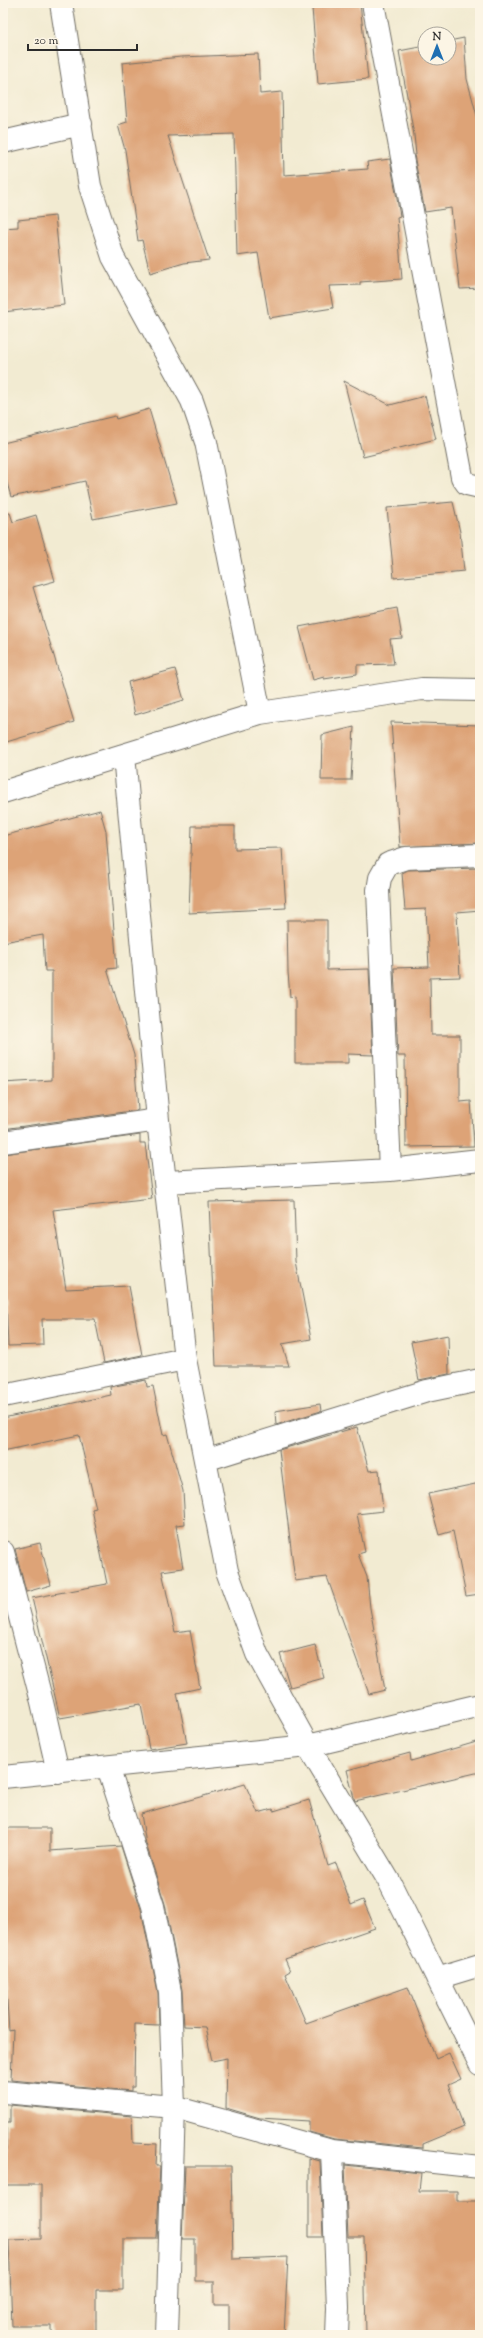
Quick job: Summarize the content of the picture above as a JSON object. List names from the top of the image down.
{
  "scale_bar": "20 m",
  "north": "top"
}
